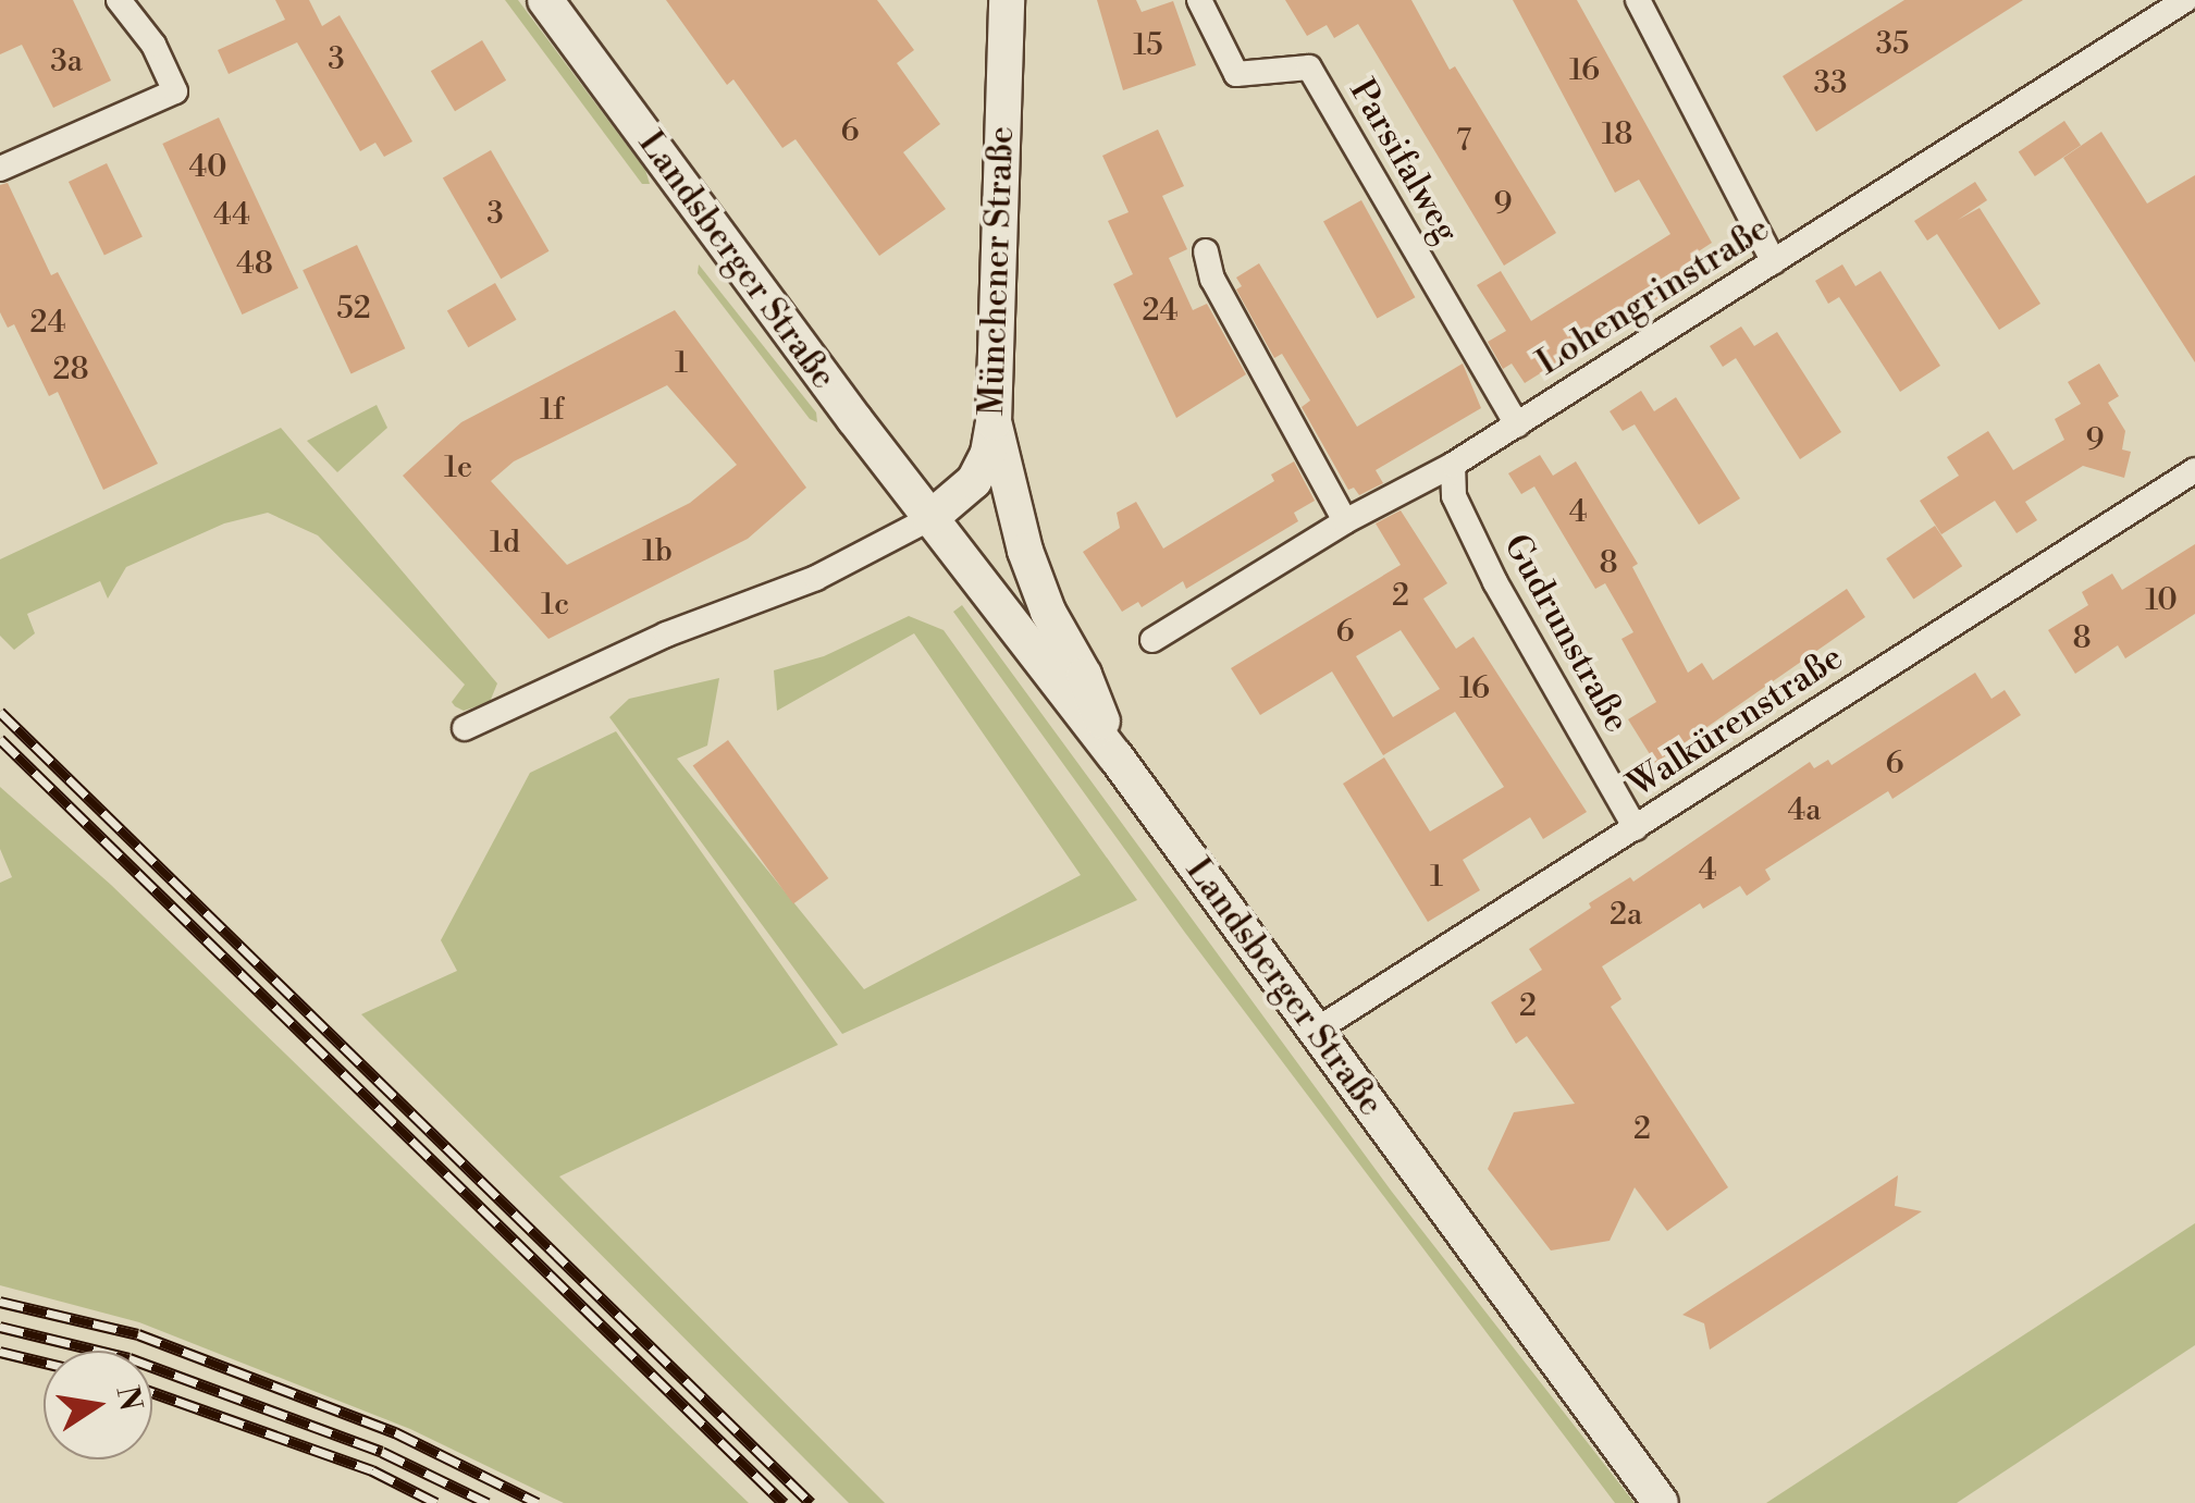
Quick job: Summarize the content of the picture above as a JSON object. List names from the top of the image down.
{
  "streets": {
    "main road": ["Landsberger Straße", "Münchener Straße"],
    "street": [
      "Parsifalweg",
      "Lohengrinstraße",
      "Gudrunstraße",
      "Walkürenstraße"
    ]
  },
  "crossings": [
    ["Parsifalweg", "Lohengrinstraße"],
    ["Landsberger Straße", "Münchener Straße"],
    ["Landsberger Straße", "Walkürenstraße"],
    ["Lohengrinstraße", "Gudrunstraße"],
    ["Gudrunstraße", "Walkürenstraße"]
  ],
  "house_numbers": [
    "35",
    "15",
    "3",
    "3a",
    "16",
    "33",
    "6",
    "18",
    "7",
    "40",
    "9",
    "3",
    "44",
    "48",
    "52",
    "24",
    "24",
    "1",
    "28",
    "1f",
    "9",
    "1e",
    "4",
    "1d",
    "1b",
    "8",
    "2",
    "10",
    "1c",
    "6",
    "8",
    "16",
    "6",
    "4a",
    "4",
    "1",
    "2a",
    "2",
    "2"
  ],
  "north": "right"
}
